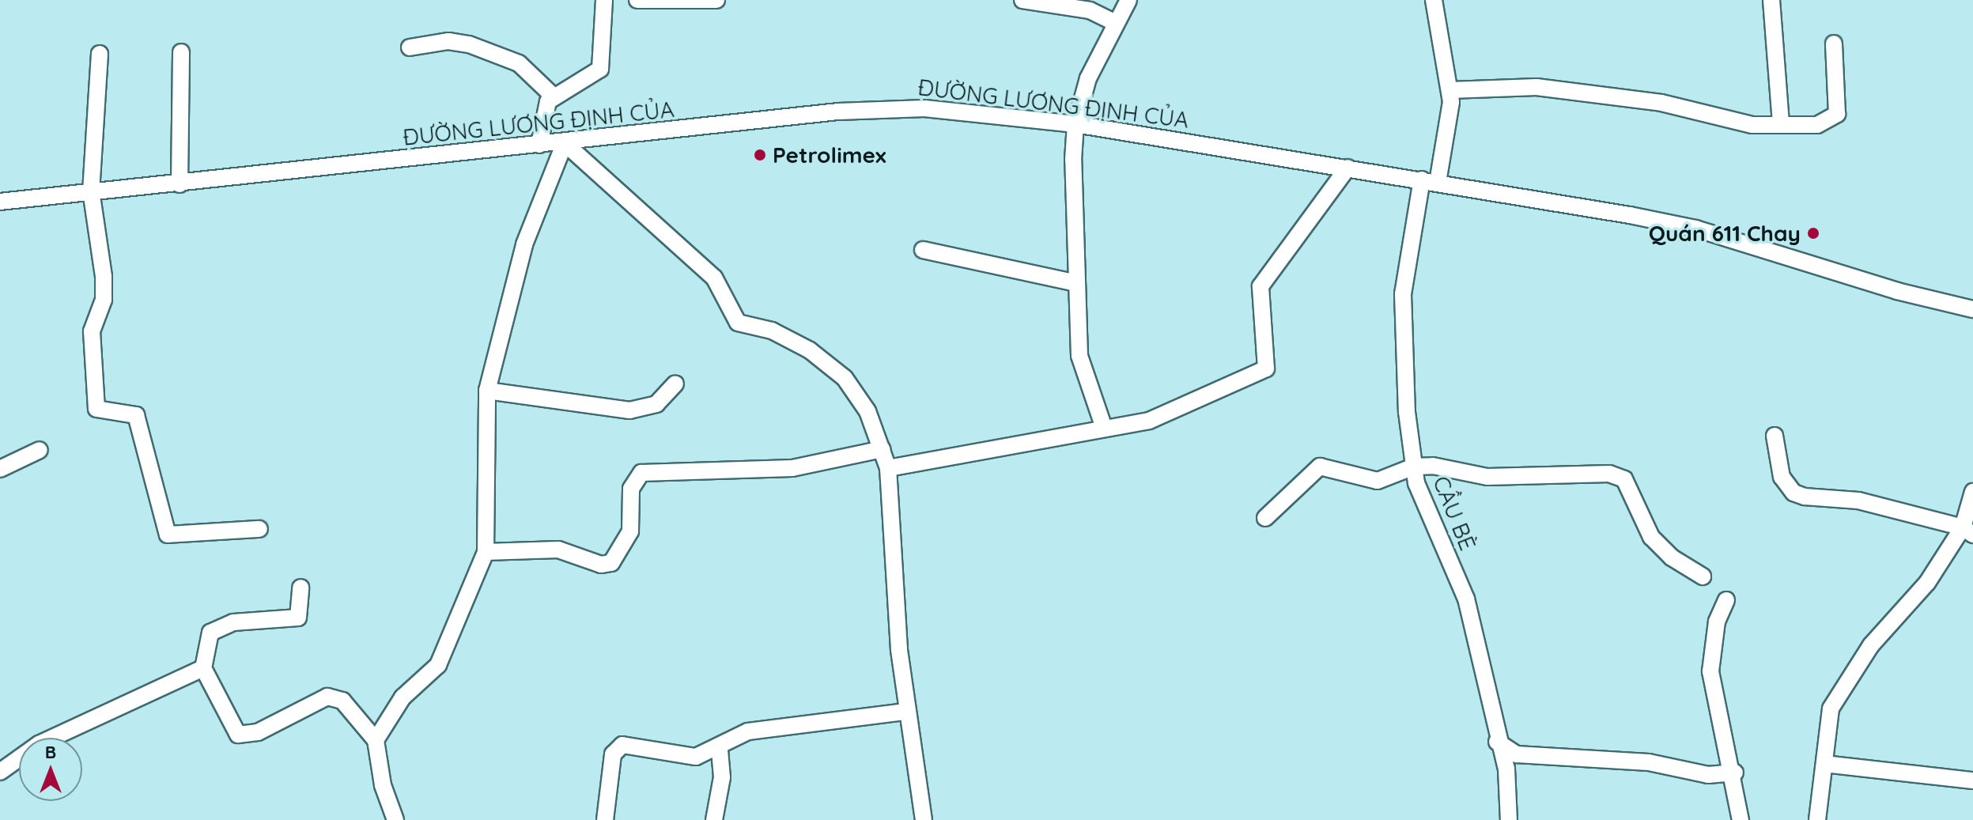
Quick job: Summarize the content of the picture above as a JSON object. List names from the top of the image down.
{
  "streets": {
    "street": ["ĐƯỜNG LƯƠNG ĐỊNH CỦA", "CẦU BÈ"]
  },
  "crossings": [
    ["ĐƯỜNG LƯƠNG ĐỊNH CỦA", "CẦU BÈ"]
  ],
  "places": ["Petrolimex", "Quán 611 Chay"],
  "north": "top"
}
